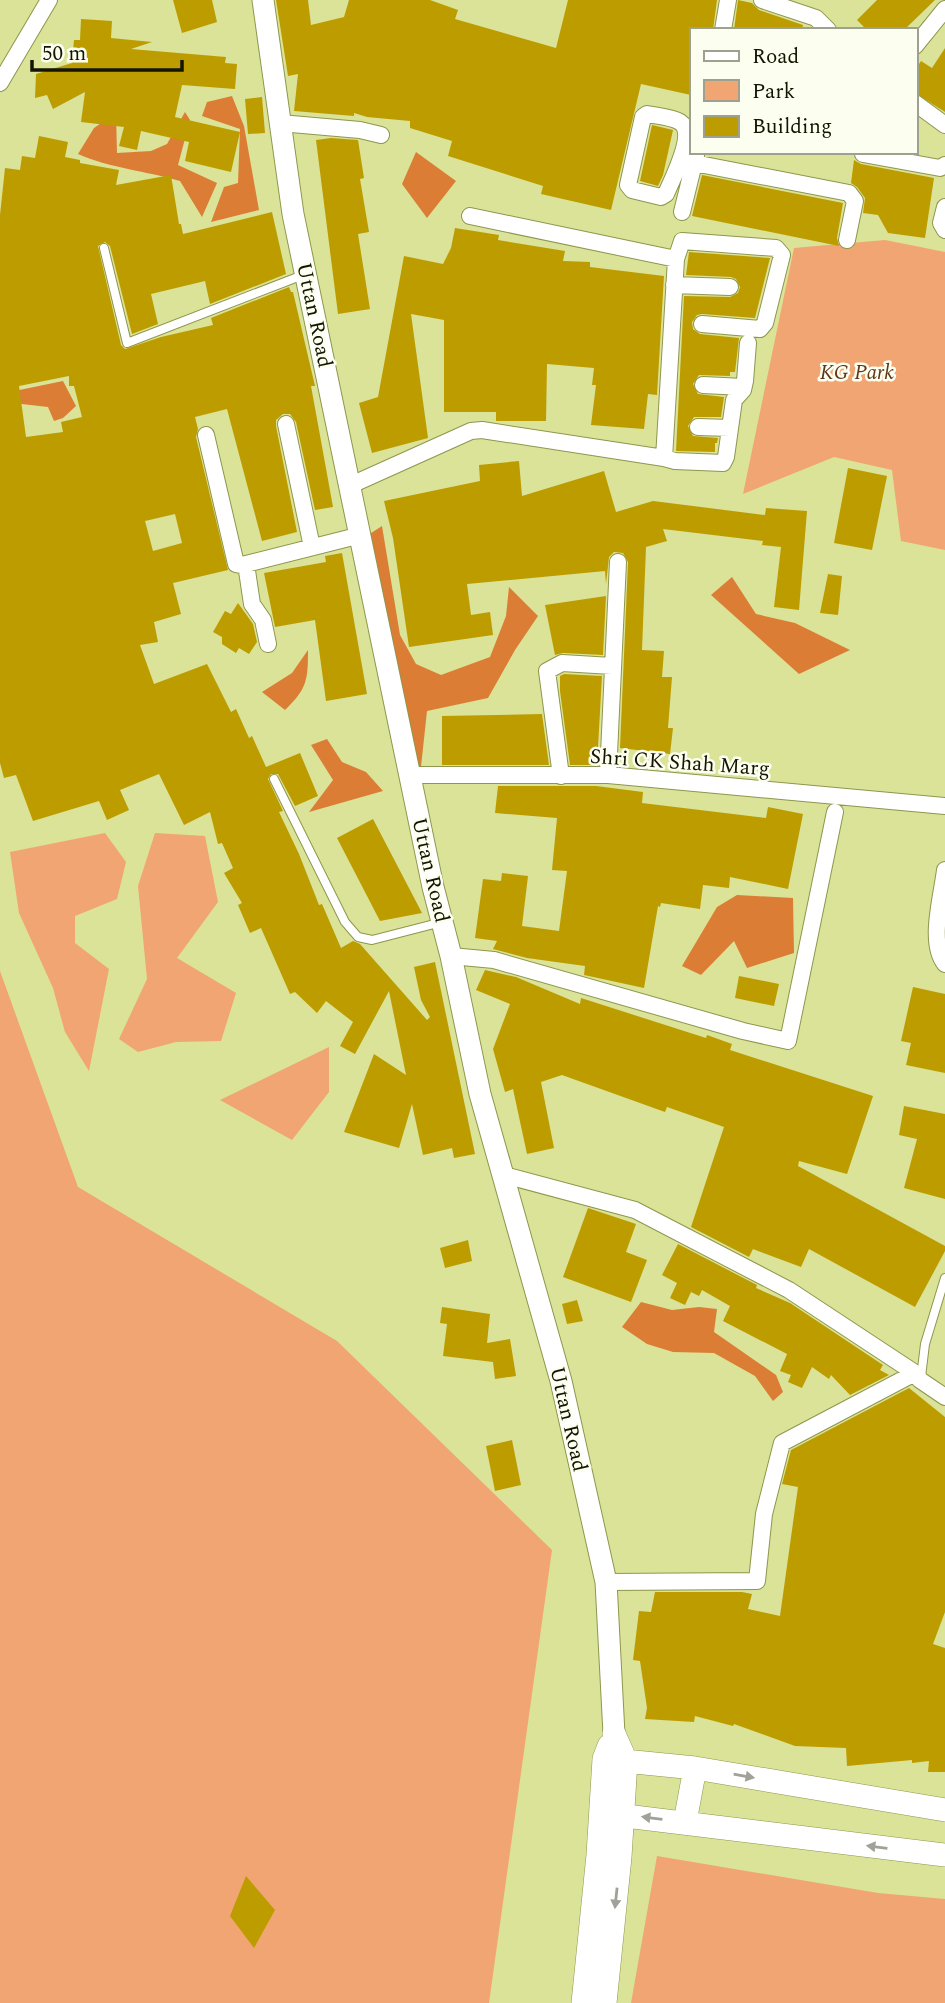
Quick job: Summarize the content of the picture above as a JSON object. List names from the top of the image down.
{
  "streets": {
    "main road": ["Uttan Road"],
    "street": ["Shri CK Shah Marg"]
  },
  "crossings": [
    ["Uttan Road", "Shri CK Shah Marg"]
  ],
  "parks": ["KG Park"],
  "legend": ["Road", "Park", "Building"],
  "scale_bar": "50 m"
}
